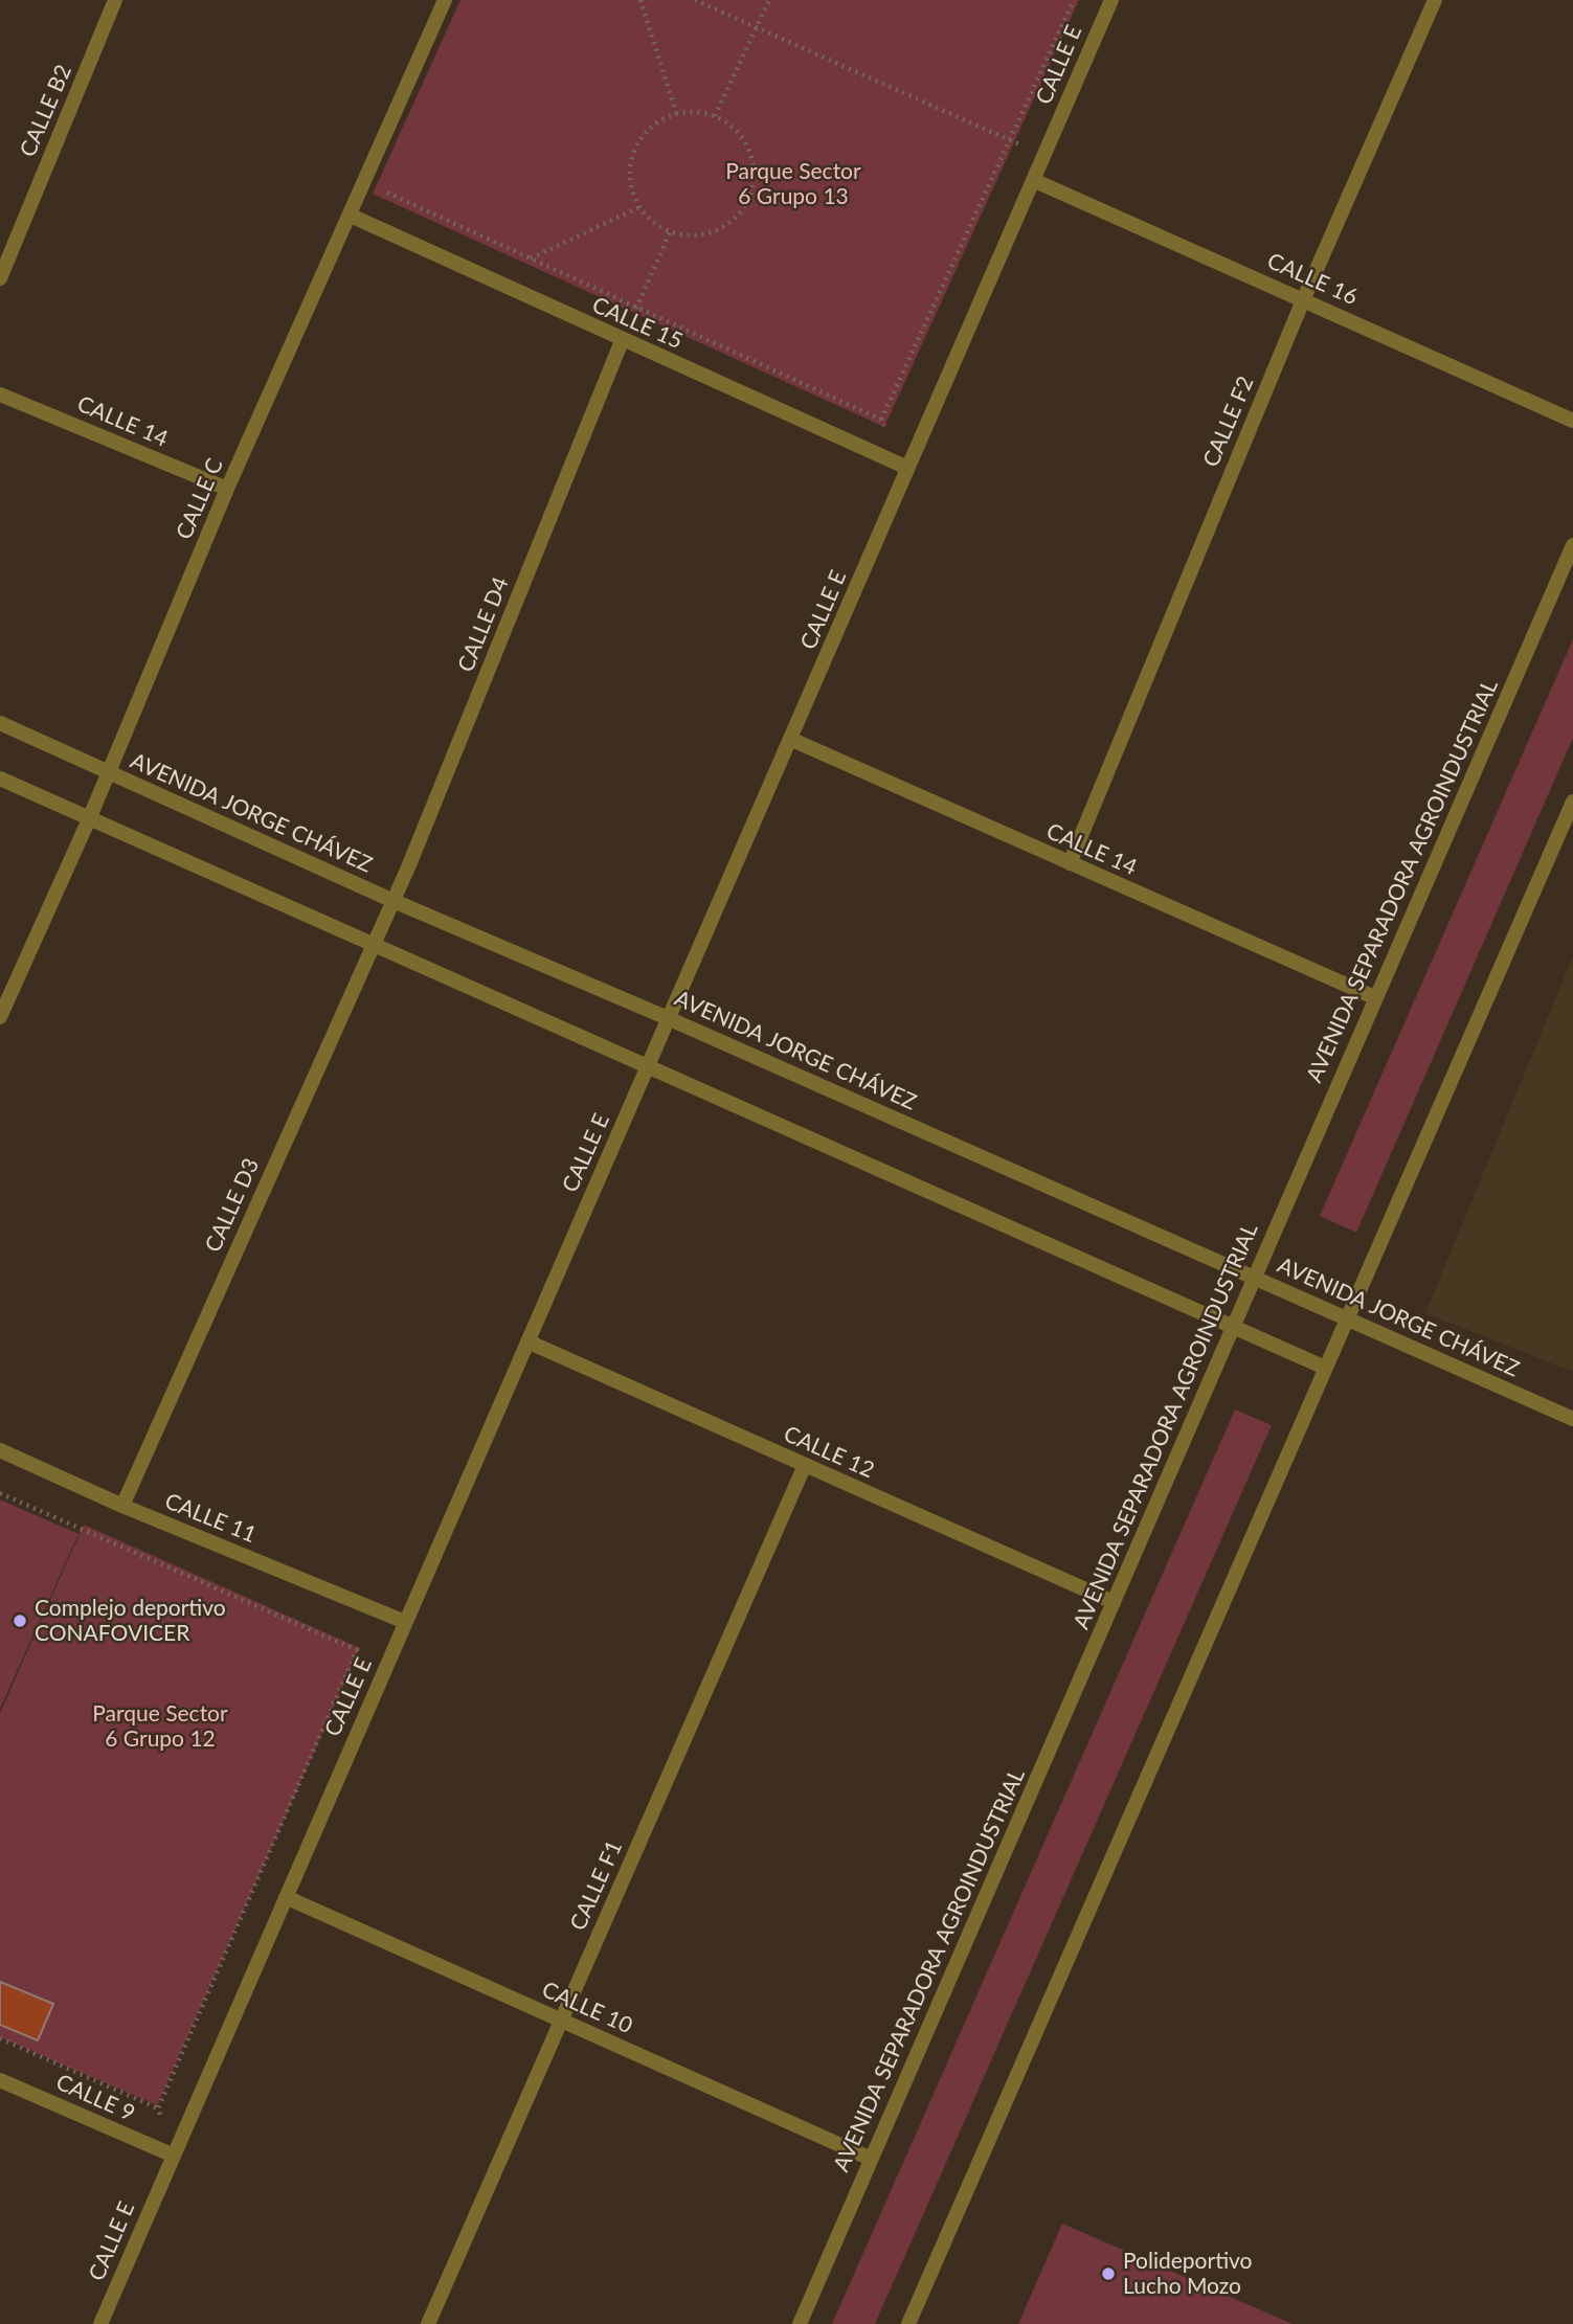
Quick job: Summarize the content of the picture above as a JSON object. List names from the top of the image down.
{
  "streets": {
    "street": [
      "CALLE E",
      "CALLE B2",
      "CALLE 16",
      "CALLE 15",
      "CALLE 14",
      "CALLE F2",
      "CALLE C",
      "CALLE D4",
      "AVENIDA JORGE CHÁVEZ",
      "AVENIDA SEPARADORA AGROINDUSTRIAL",
      "CALLE D3",
      "CALLE 12",
      "CALLE 11",
      "CALLE F1",
      "CALLE 10",
      "CALLE 9"
    ]
  },
  "crossings": [
    ["CALLE E", "CALLE 16"],
    ["CALLE E", "CALLE 15"],
    ["CALLE E", "CALLE 14"],
    ["CALLE E", "AVENIDA JORGE CHÁVEZ"],
    ["CALLE E", "CALLE 12"],
    ["CALLE E", "CALLE 11"],
    ["CALLE E", "CALLE 10"],
    ["CALLE E", "CALLE 9"],
    ["CALLE 16", "CALLE F2"],
    ["CALLE 15", "CALLE C"],
    ["CALLE 15", "CALLE D4"],
    ["CALLE 14", "CALLE F2"],
    ["CALLE 14", "CALLE C"],
    ["CALLE 14", "AVENIDA SEPARADORA AGROINDUSTRIAL"],
    ["CALLE C", "AVENIDA JORGE CHÁVEZ"],
    ["CALLE D4", "AVENIDA JORGE CHÁVEZ"],
    ["CALLE D4", "CALLE D3"],
    ["AVENIDA JORGE CHÁVEZ", "AVENIDA SEPARADORA AGROINDUSTRIAL"],
    ["AVENIDA SEPARADORA AGROINDUSTRIAL", "CALLE 12"],
    ["AVENIDA SEPARADORA AGROINDUSTRIAL", "CALLE 10"],
    ["CALLE D3", "CALLE 11"],
    ["CALLE 12", "CALLE F1"],
    ["CALLE F1", "CALLE 10"]
  ],
  "parks": ["Parque Sector 6 Grupo 13", "Parque Sector 6 Grupo 12"],
  "places": ["Complejo deportivo CONAFOVICER", "Polideportivo Lucho Mozo"]
}
